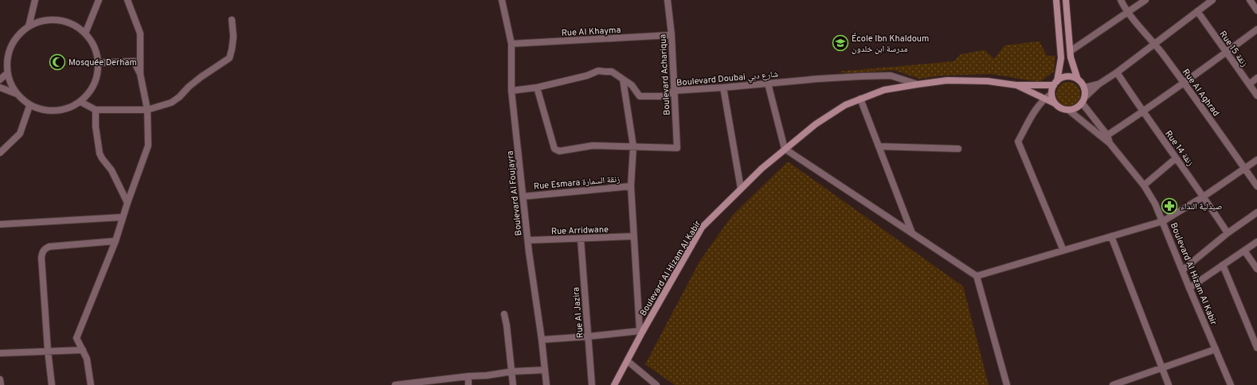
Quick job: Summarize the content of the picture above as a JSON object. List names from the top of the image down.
{
  "streets": {
    "main road": ["Boulevard Al Hizam Al Kabir"],
    "street": [
      "Rue Al Khayma",
      "Rue 15 زنقة",
      "Boulevard Achariqua",
      "Boulevard Doubai شارع دبي",
      "Rue Al Aghrad",
      "Rue 14 زنقة",
      "Rue Esmara زنقة السمارة",
      "Boulevard Al Foujayra",
      "Rue Arridwane",
      "Rue Al Jazira"
    ]
  },
  "crossings": [
    ["Rue Al Khayma", "Boulevard Achariqua"],
    ["Rue Al Khayma", "Boulevard Al Foujayra"],
    ["Boulevard Achariqua", "Boulevard Doubai شارع دبي"],
    ["Boulevard Doubai شارع دبي", "Boulevard Al Foujayra"],
    ["Boulevard Doubai شارع دبي", "Boulevard Al Hizam Al Kabir"],
    ["Rue Esmara زنقة السمارة", "Boulevard Al Foujayra"],
    ["Boulevard Al Foujayra", "Rue Arridwane"],
    ["Rue Arridwane", "Rue Al Jazira"]
  ],
  "places": {
    "school or university": ["École Ibn Khaldoum مدرسة ابن خلدون"],
    "mosque": ["Mosquée Derham"],
    "pharmacy": ["صيدلية النداء"]
  }
}
